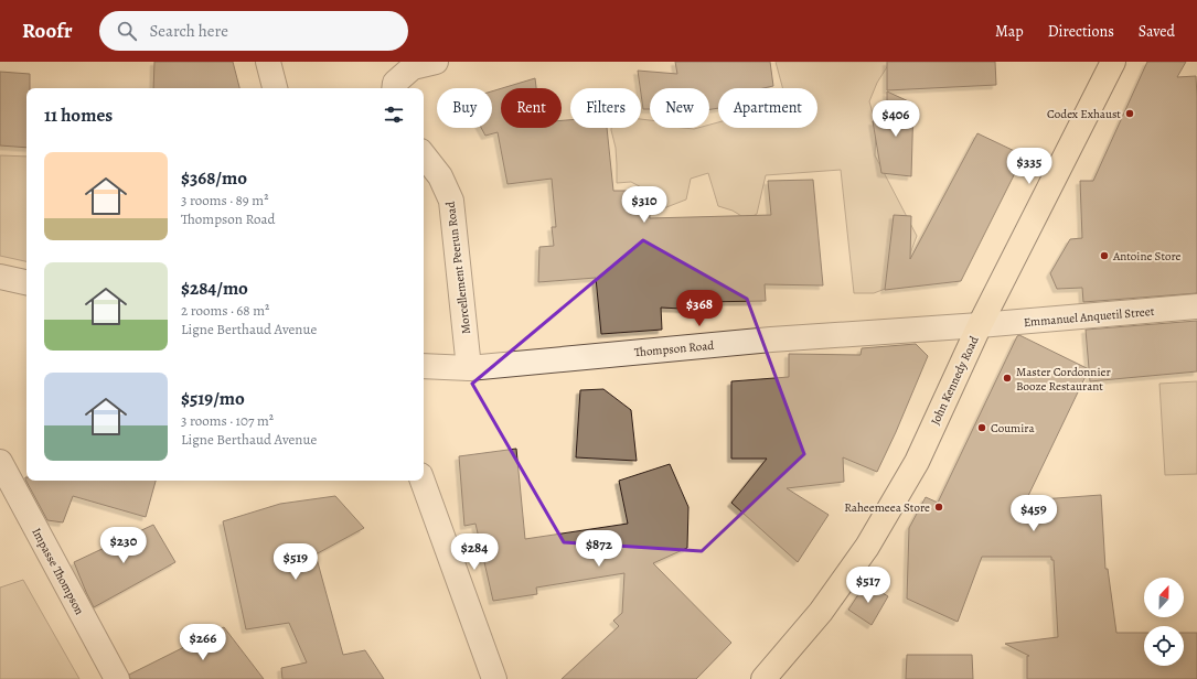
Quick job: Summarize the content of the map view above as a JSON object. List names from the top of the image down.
{
  "streets": {
    "main road": ["John Kennedy Road"],
    "street": [
      "Morcellement Peerun Road",
      "Emmanuel Anquetil Street",
      "Thompson Road",
      "Impasse Thompson"
    ]
  },
  "crossings": [
    ["Morcellement Peerun Road", "Thompson Road"],
    ["Emmanuel Anquetil Street", "Thompson Road"],
    ["Emmanuel Anquetil Street", "John Kennedy Road"],
    ["Thompson Road", "John Kennedy Road"]
  ],
  "places": [
    "Codex Exhaust",
    "Antoine Store",
    "Master Cordonnier Booze Restaurant",
    "Coumira",
    "Raheemeea Store"
  ],
  "north": "top",
  "page": {
    "header": "Roofr",
    "search": "Search here",
    "nav": ["Map", "Directions", "Saved"],
    "chip": [
      "Buy",
      "Rent",
      "Filters",
      "New",
      "Apartment"
    ],
    "heading": "11 homes",
    "price": [
      "$406",
      "$335",
      "$310",
      "$368",
      "$459",
      "$230",
      "$872",
      "$284",
      "$519",
      "$517",
      "$266"
    ],
    "list": [
      {
        "name": "$368/mo",
        "note": "3 rooms · 89 m² · Thompson Road"
      },
      {
        "name": "$284/mo",
        "note": "2 rooms · 68 m² · Ligne Berthaud Avenue"
      },
      {
        "name": "$519/mo",
        "note": "3 rooms · 107 m² · Ligne Berthaud Avenue"
      }
    ]
  }
}
